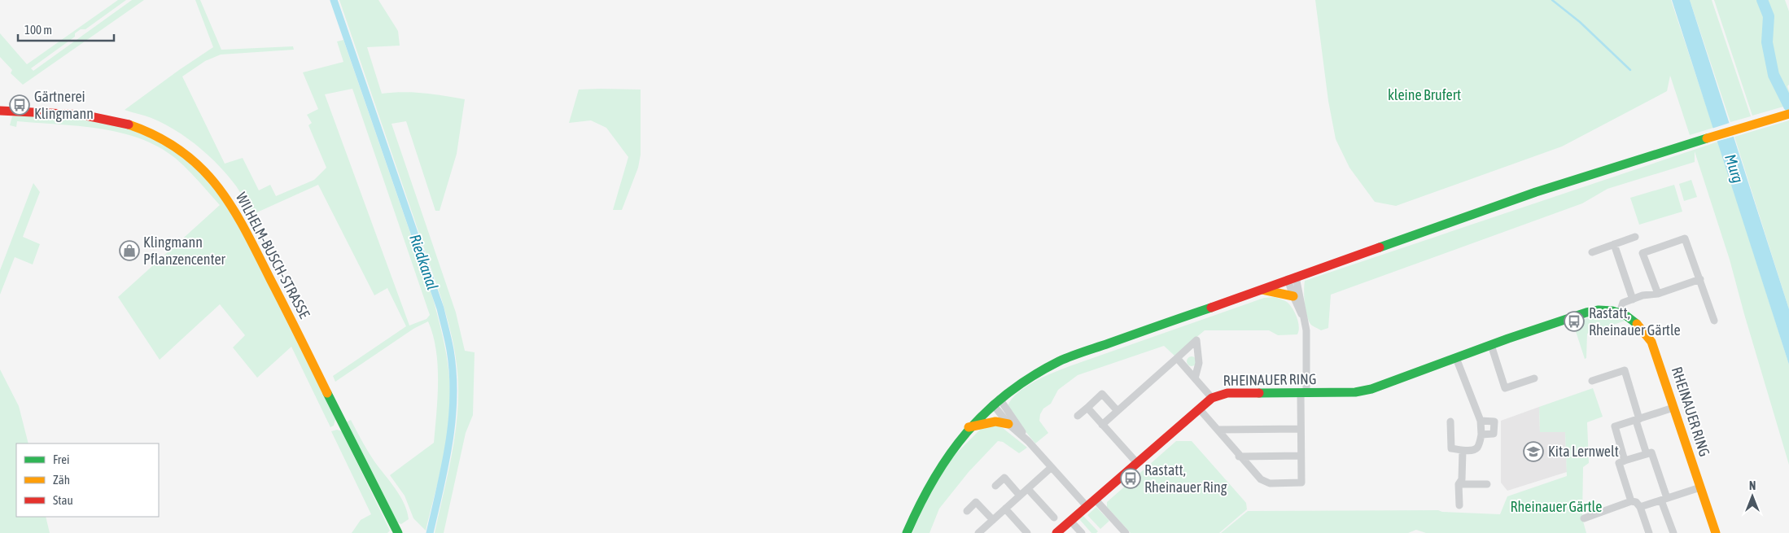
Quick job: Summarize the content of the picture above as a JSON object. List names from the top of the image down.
{
  "streets": {
    "main road": ["WILHELM-BUSCH-STRASSE", "RHEINAUER RING"]
  },
  "water": ["Murg", "Riedkanal"],
  "parks": ["kleine Brufert", "Rheinauer Gärtle"],
  "places": {
    "bus stop": ["Gärtnerei Klingmann", "Rastatt, Rheinauer Gärtle", "Rastatt, Rheinauer Ring"],
    "shop": ["Klingmann Pflanzencenter"],
    "school or university": ["Kita Lernwelt"]
  },
  "legend": ["Frei", "Zäh", "Stau"],
  "scale_bar": "100 m",
  "north": "top"
}
